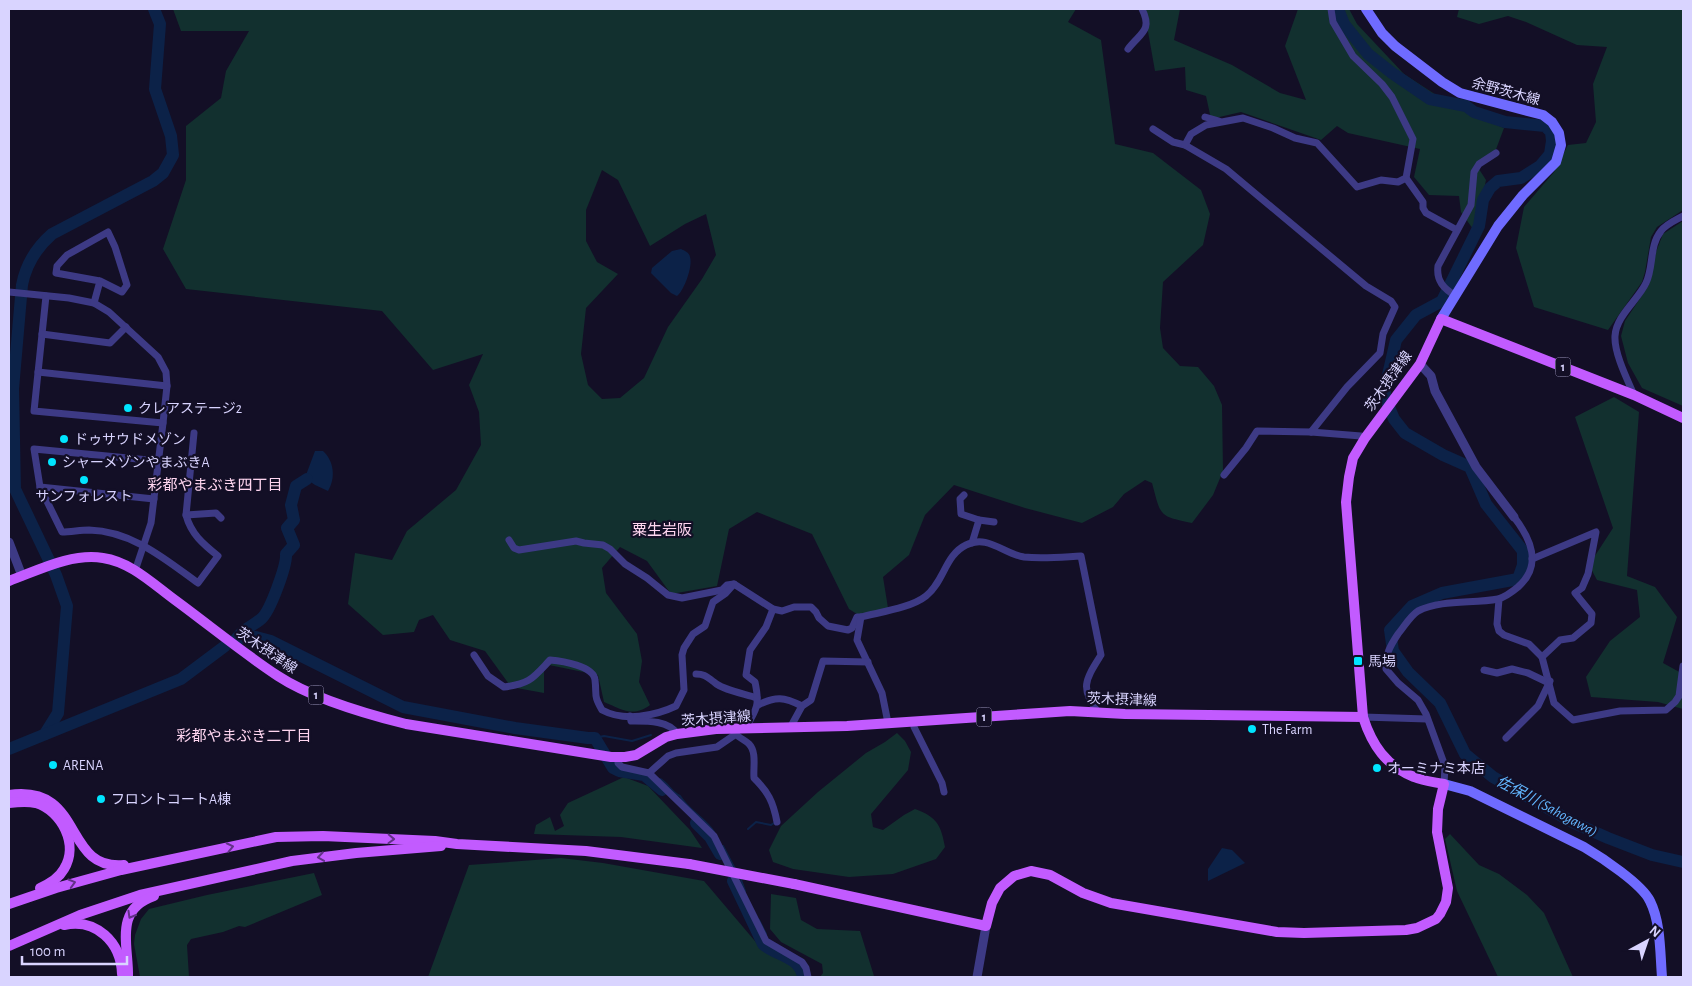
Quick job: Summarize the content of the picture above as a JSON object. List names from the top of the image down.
{
  "streets": {
    "main road": ["余野茨木線", "1", "茨木摂津線"]
  },
  "crossings": [
    ["余野茨木線", "1"],
    ["余野茨木線", "茨木摂津線"],
    ["1", "茨木摂津線"]
  ],
  "districts": ["彩都やまぶき四丁目", "粟生岩阪", "彩都やまぶき二丁目"],
  "water": ["佐保川 (Sahogawa)"],
  "places": {
    "other": [
      "クレアステージ2",
      "ドゥサウドメゾン",
      "シャーメゾンやまぶきA",
      "サンフォレスト",
      "The Farm",
      "ARENA",
      "オーミナミ本店",
      "フロントコートA棟"
    ],
    "transit": ["馬場"]
  },
  "scale_bar": "100 m",
  "north": "top right"
}
